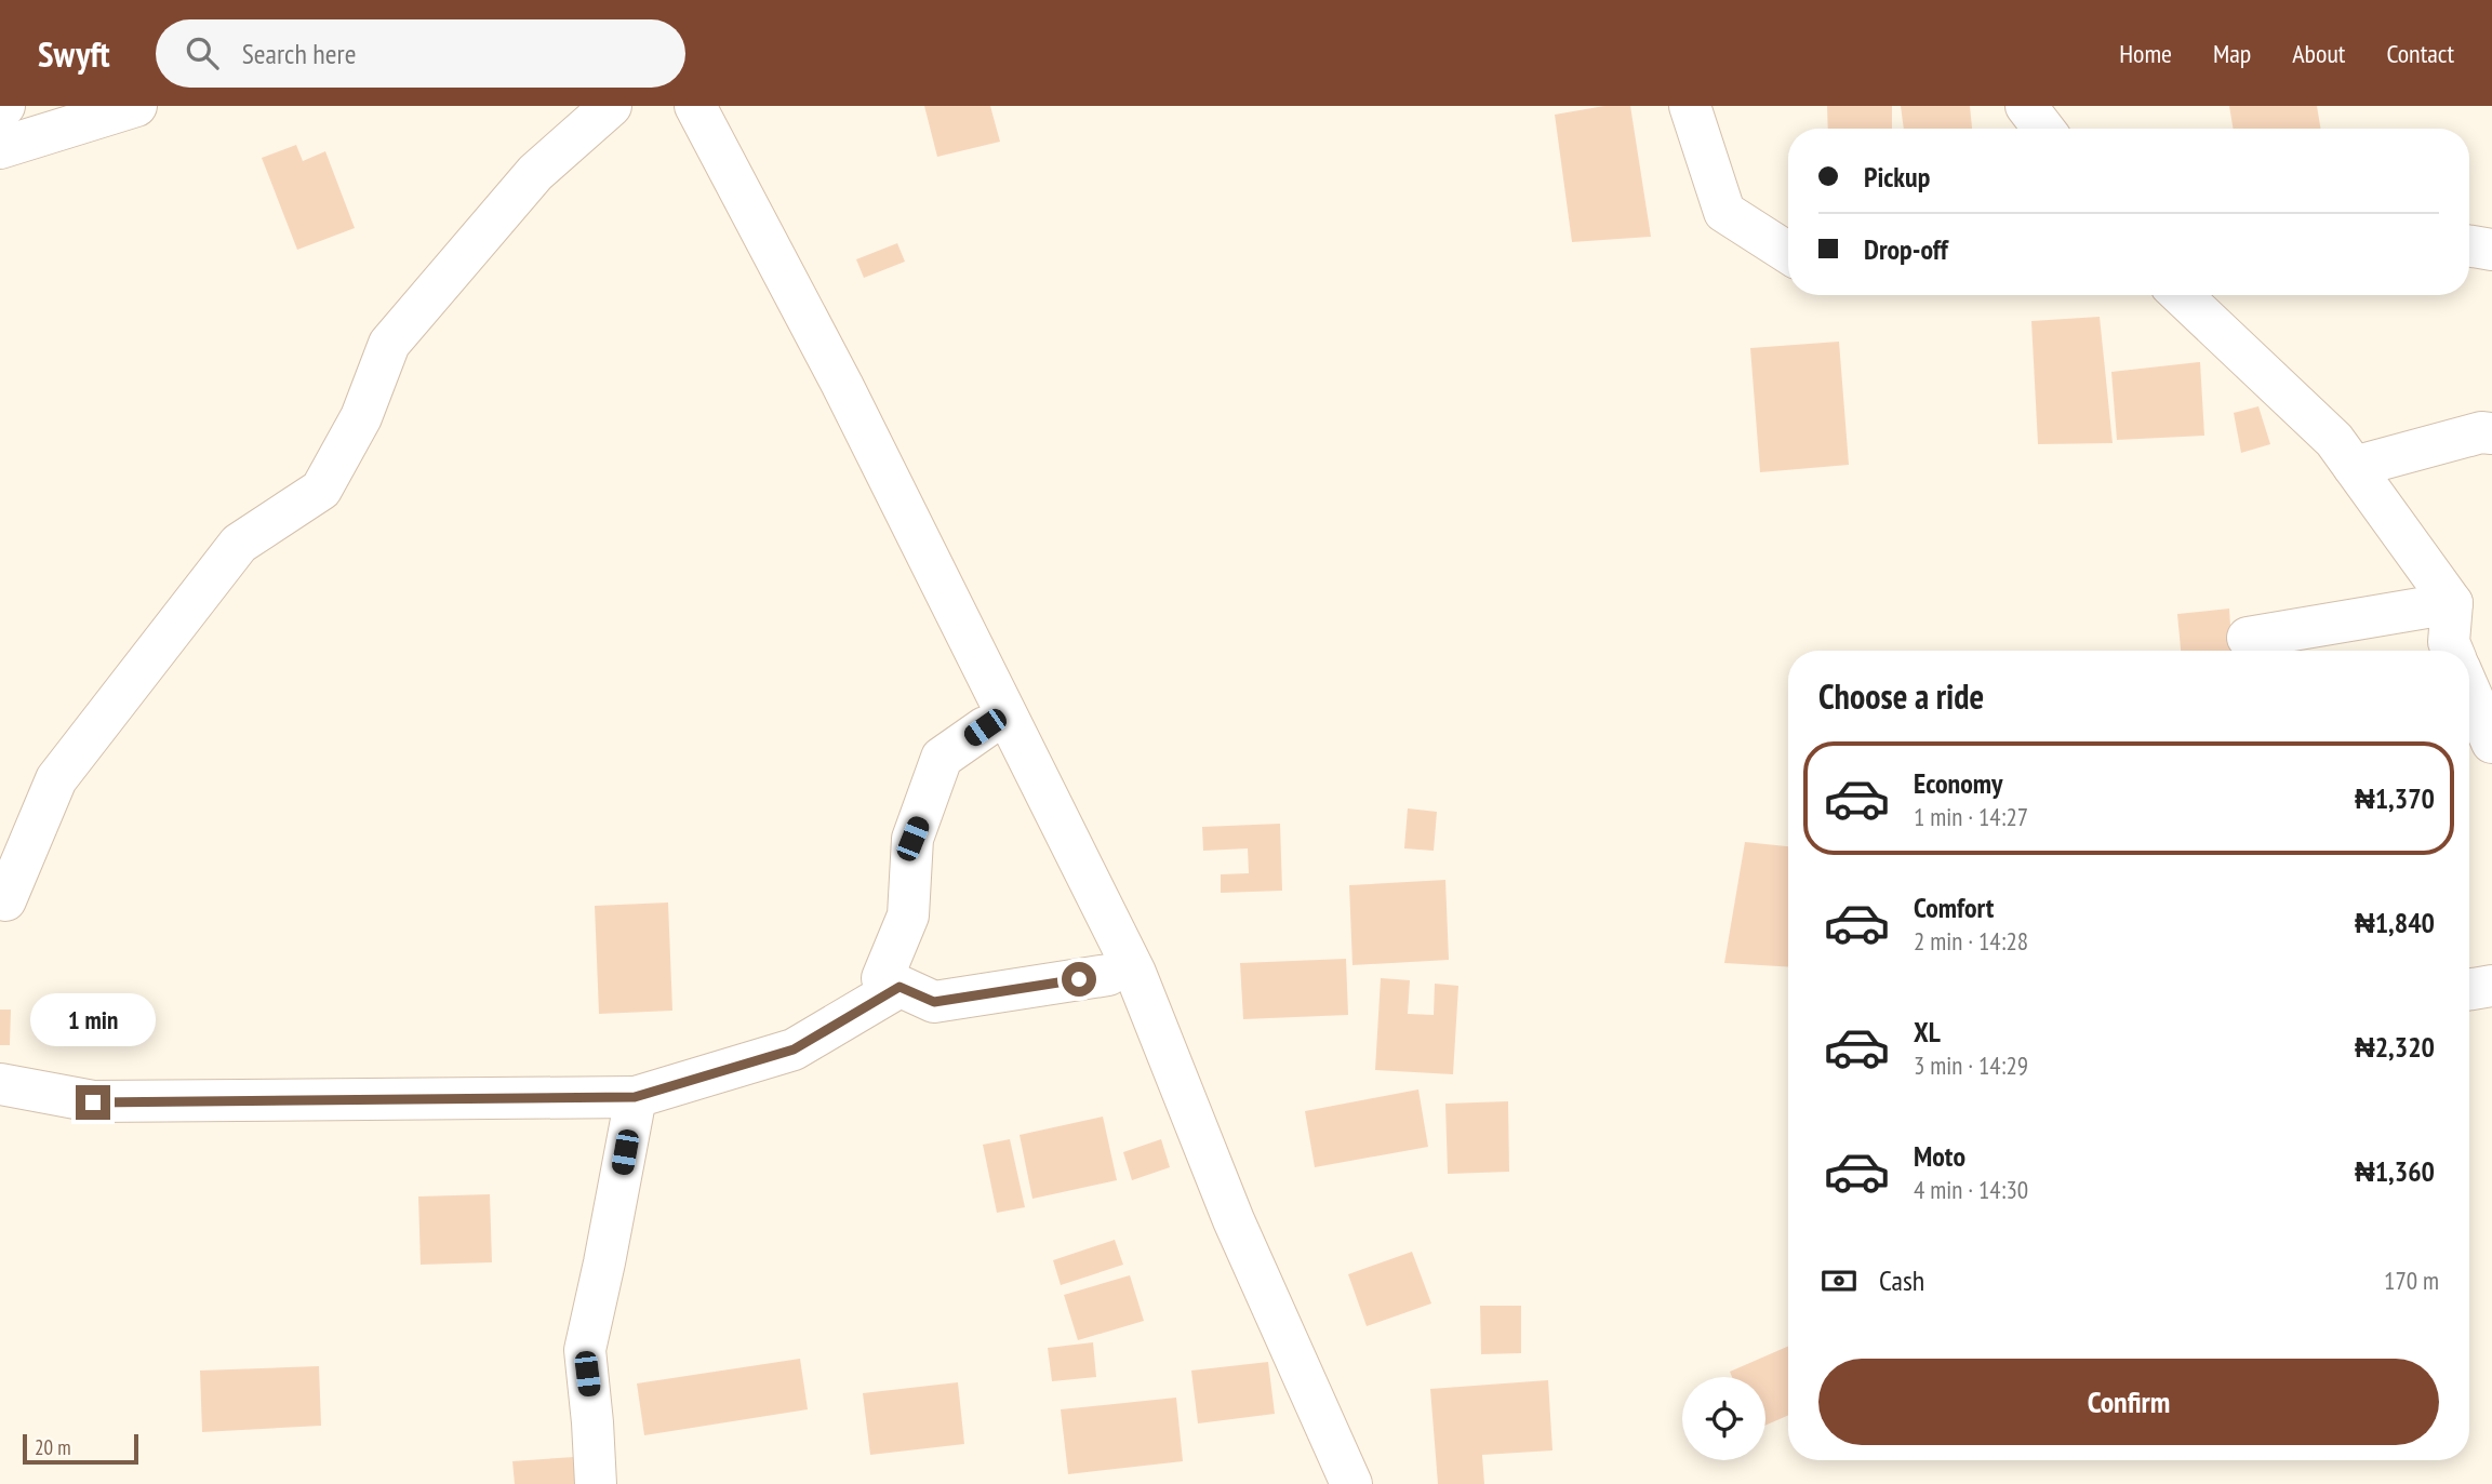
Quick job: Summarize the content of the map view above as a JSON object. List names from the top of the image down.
{
  "scale_bar": "20 m",
  "page": {
    "header": "Swyft",
    "search": "Search here",
    "nav": [
      "Home",
      "Map",
      "About",
      "Contact"
    ],
    "banner": ["Pickup", "Drop-off"],
    "heading": "Choose a ride",
    "list": [
      {
        "name": "Economy",
        "note": "1 min · 14:27",
        "value": "₦1,370"
      },
      {
        "name": "Comfort",
        "note": "2 min · 14:28",
        "value": "₦1,840"
      },
      {
        "name": "XL",
        "note": "3 min · 14:29",
        "value": "₦2,320"
      },
      {
        "name": "Moto",
        "note": "4 min · 14:30",
        "value": "₦1,360"
      }
    ],
    "bubble": "1 min",
    "pay": ["Cash", "170 m"],
    "buttons": "Confirm",
    "scale": "20 m"
  }
}
